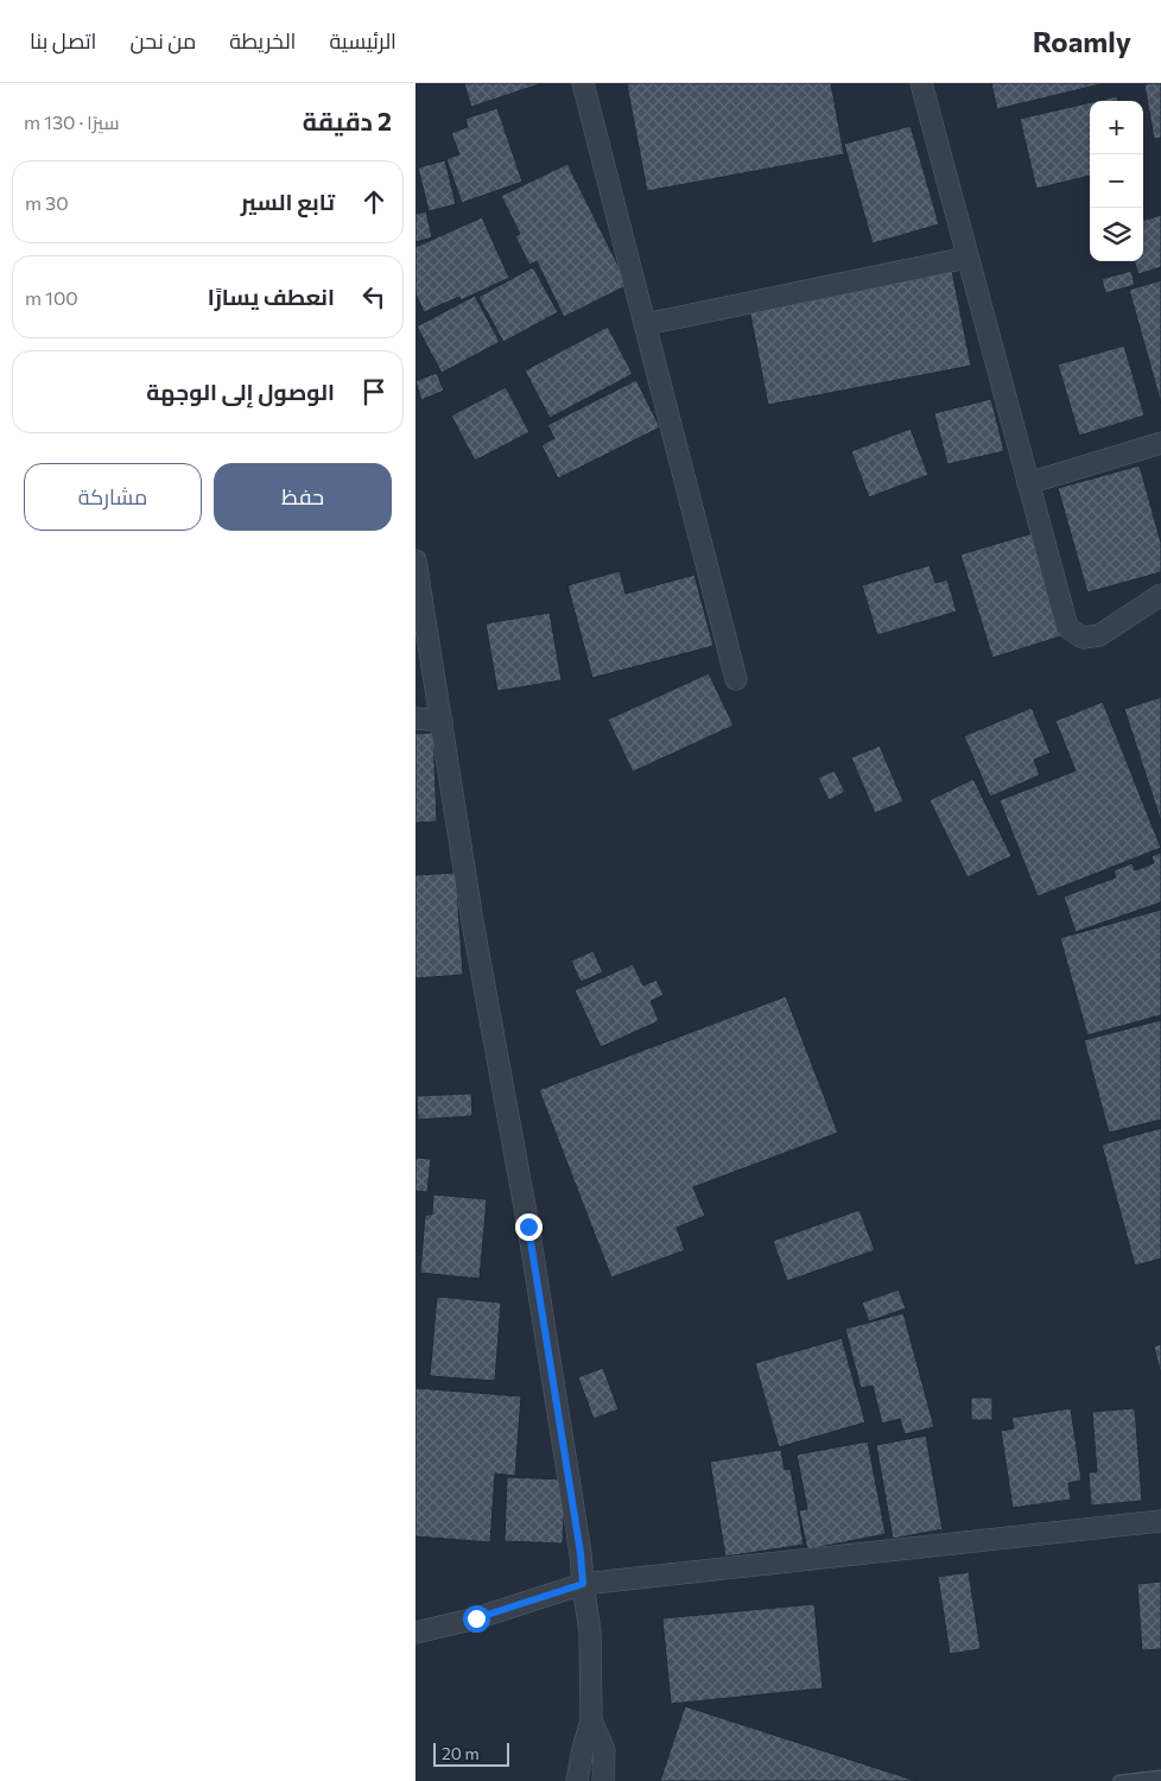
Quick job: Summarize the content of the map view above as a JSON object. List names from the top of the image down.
{
  "scale_bar": "20 m",
  "page": {
    "header": "Roamly",
    "nav": [
      "الرئيسية",
      "الخريطة",
      "من نحن",
      "اتصل بنا"
    ],
    "heading": ["2 دقيقة", "سيرًا · 130 m"],
    "map_buttons": ["+", "−"],
    "list": [
      ["تابع السير", "30 m"],
      ["انعطف يسارًا", "100 m"],
      "الوصول إلى الوجهة"
    ],
    "buttons": ["حفظ", "مشاركة"],
    "scale": "20 m"
  }
}
